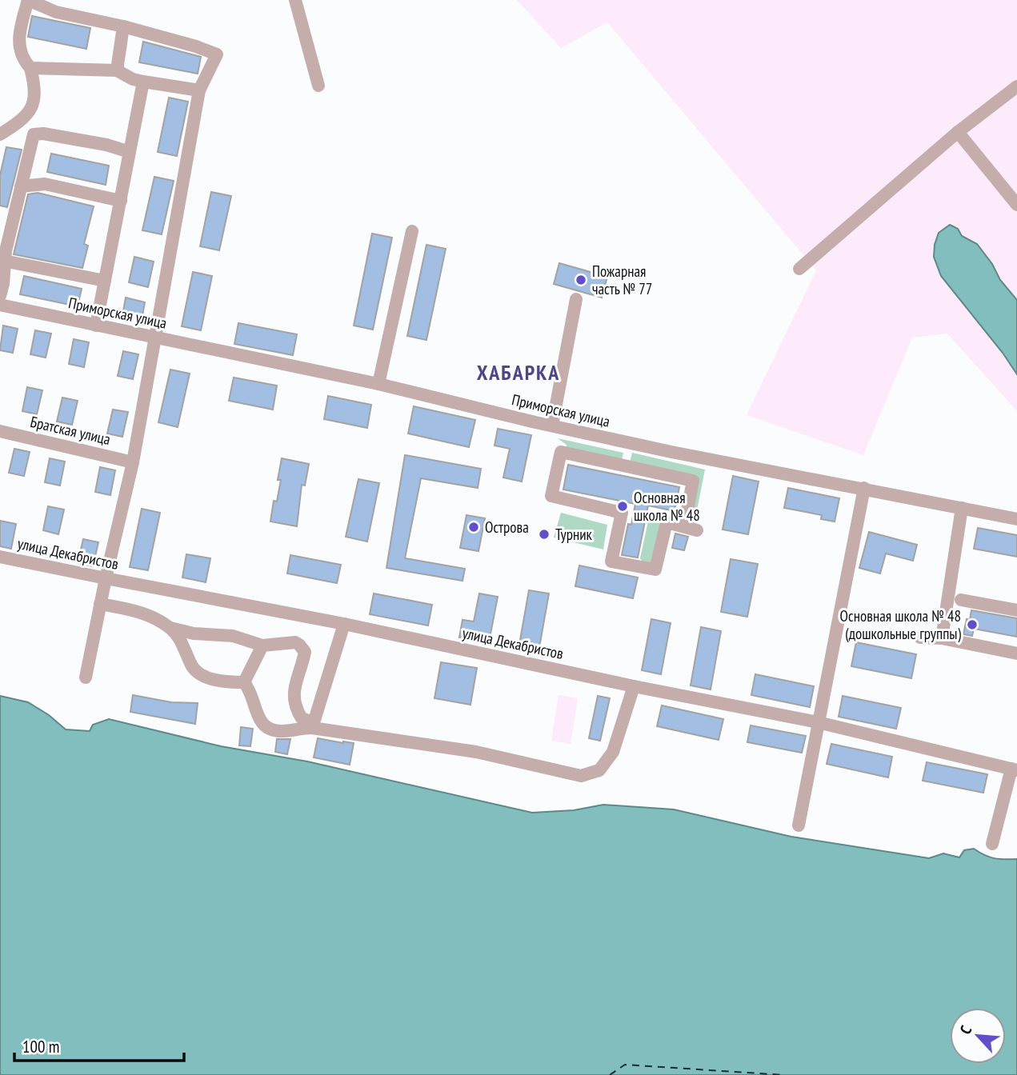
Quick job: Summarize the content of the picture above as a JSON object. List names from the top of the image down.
{
  "streets": {
    "street": ["Приморская улица", "Братская улица", "улица Декабристов"]
  },
  "districts": ["ХАБАРКА"],
  "places": [
    "Пожарная часть № 77",
    "Основная школа № 48",
    "Острова",
    "Турник",
    "Основная школа № 48 (дошкольные группы)"
  ],
  "scale_bar": "100 m",
  "north": "top left"
}
